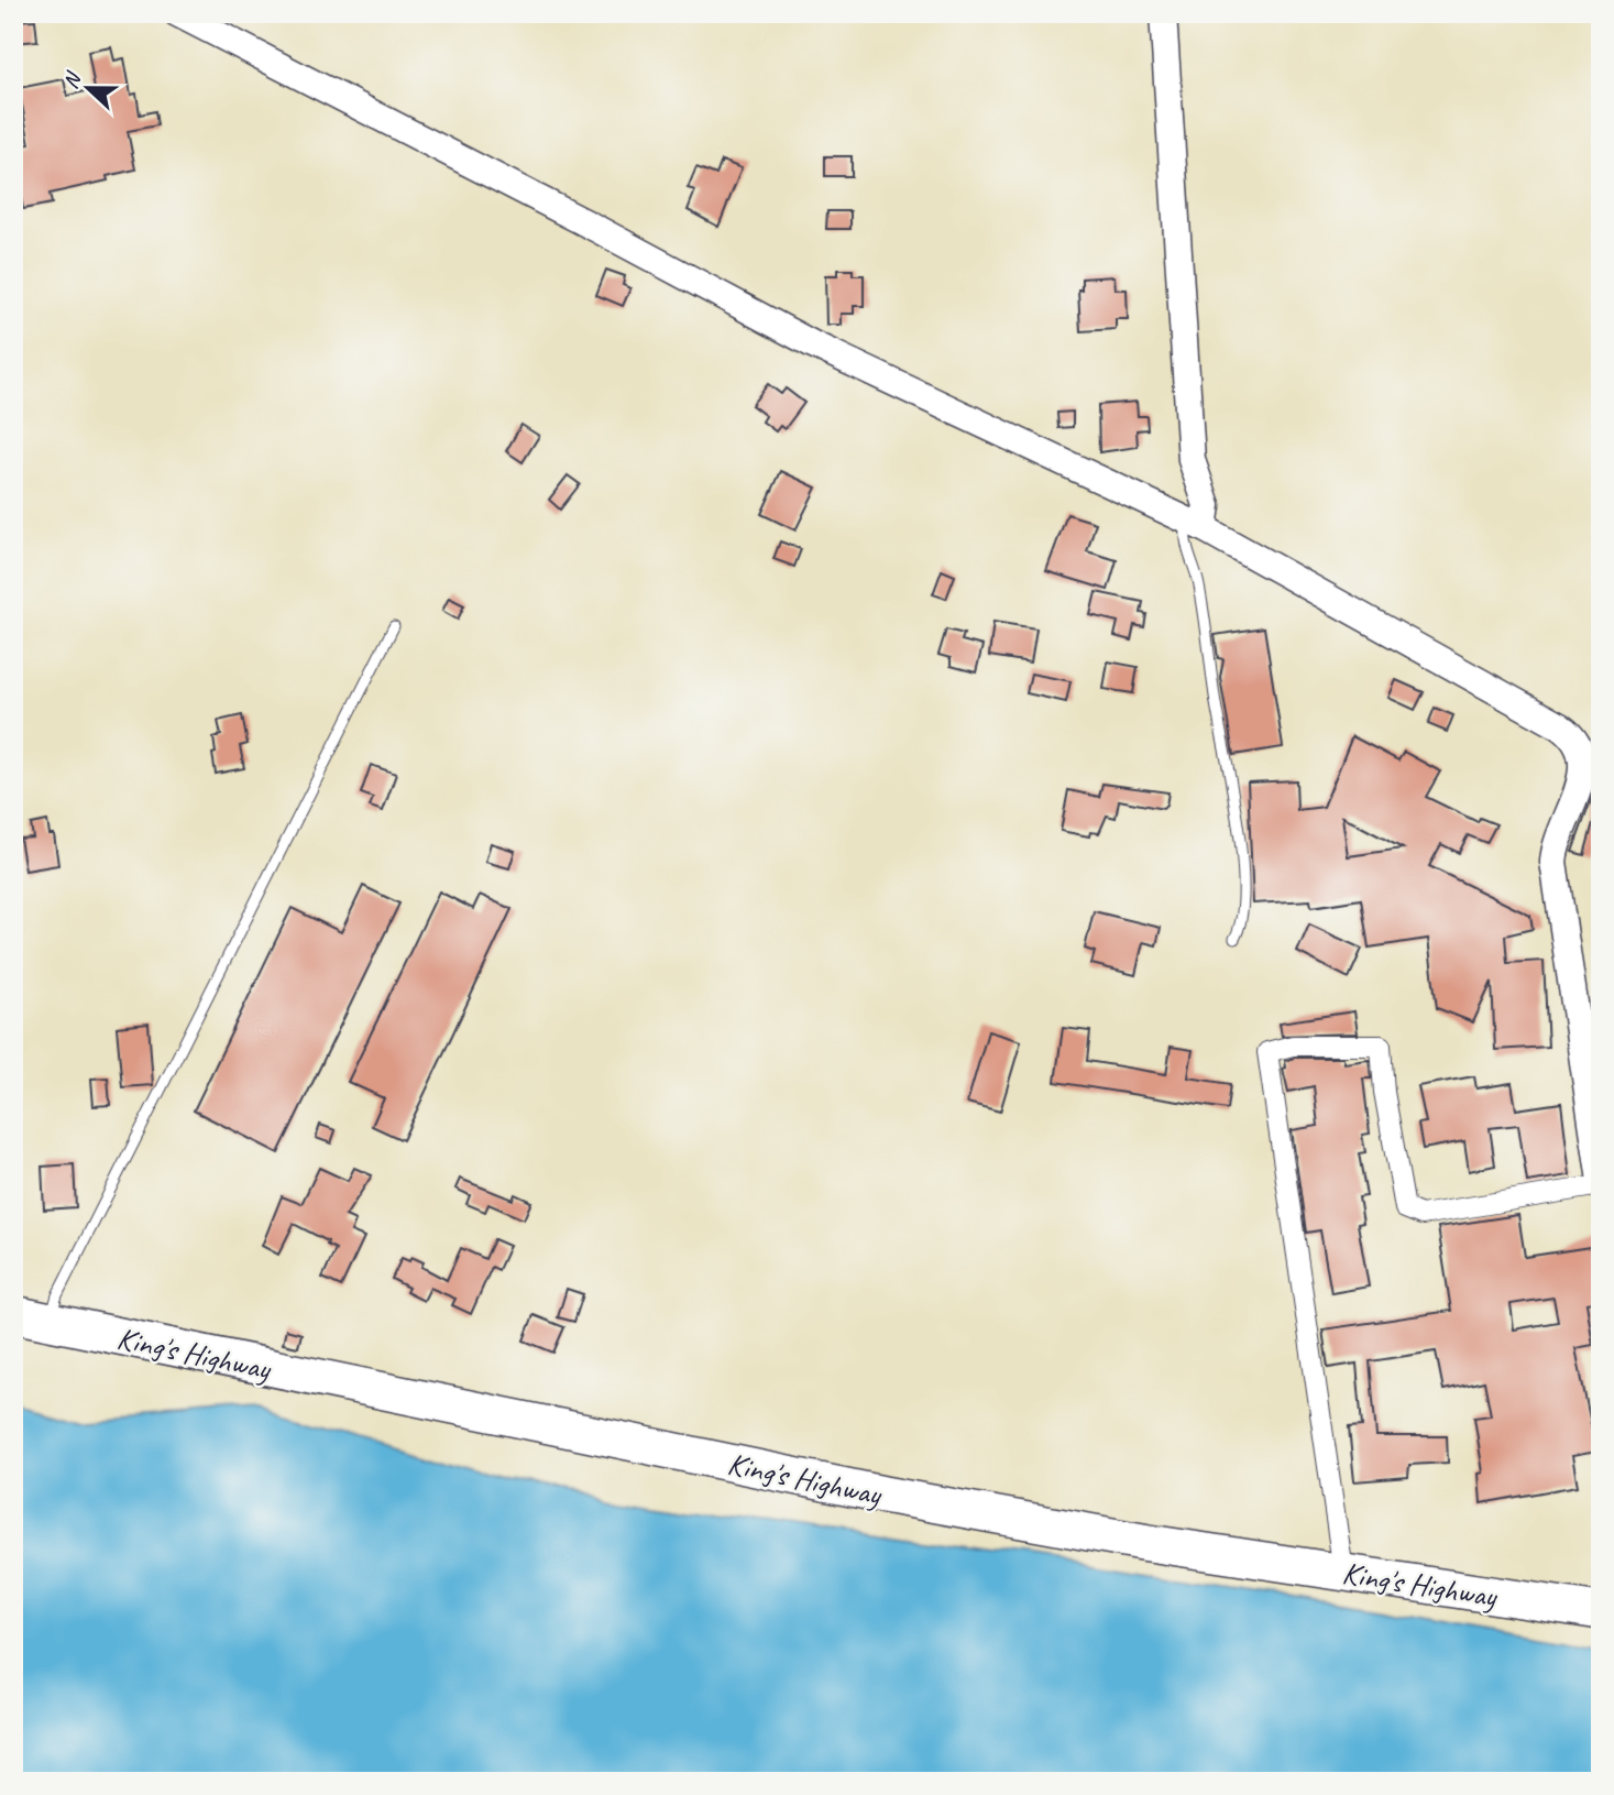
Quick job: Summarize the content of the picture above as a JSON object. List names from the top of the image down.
{
  "streets": {
    "highway": ["King's Highway"]
  },
  "north": "left"
}
